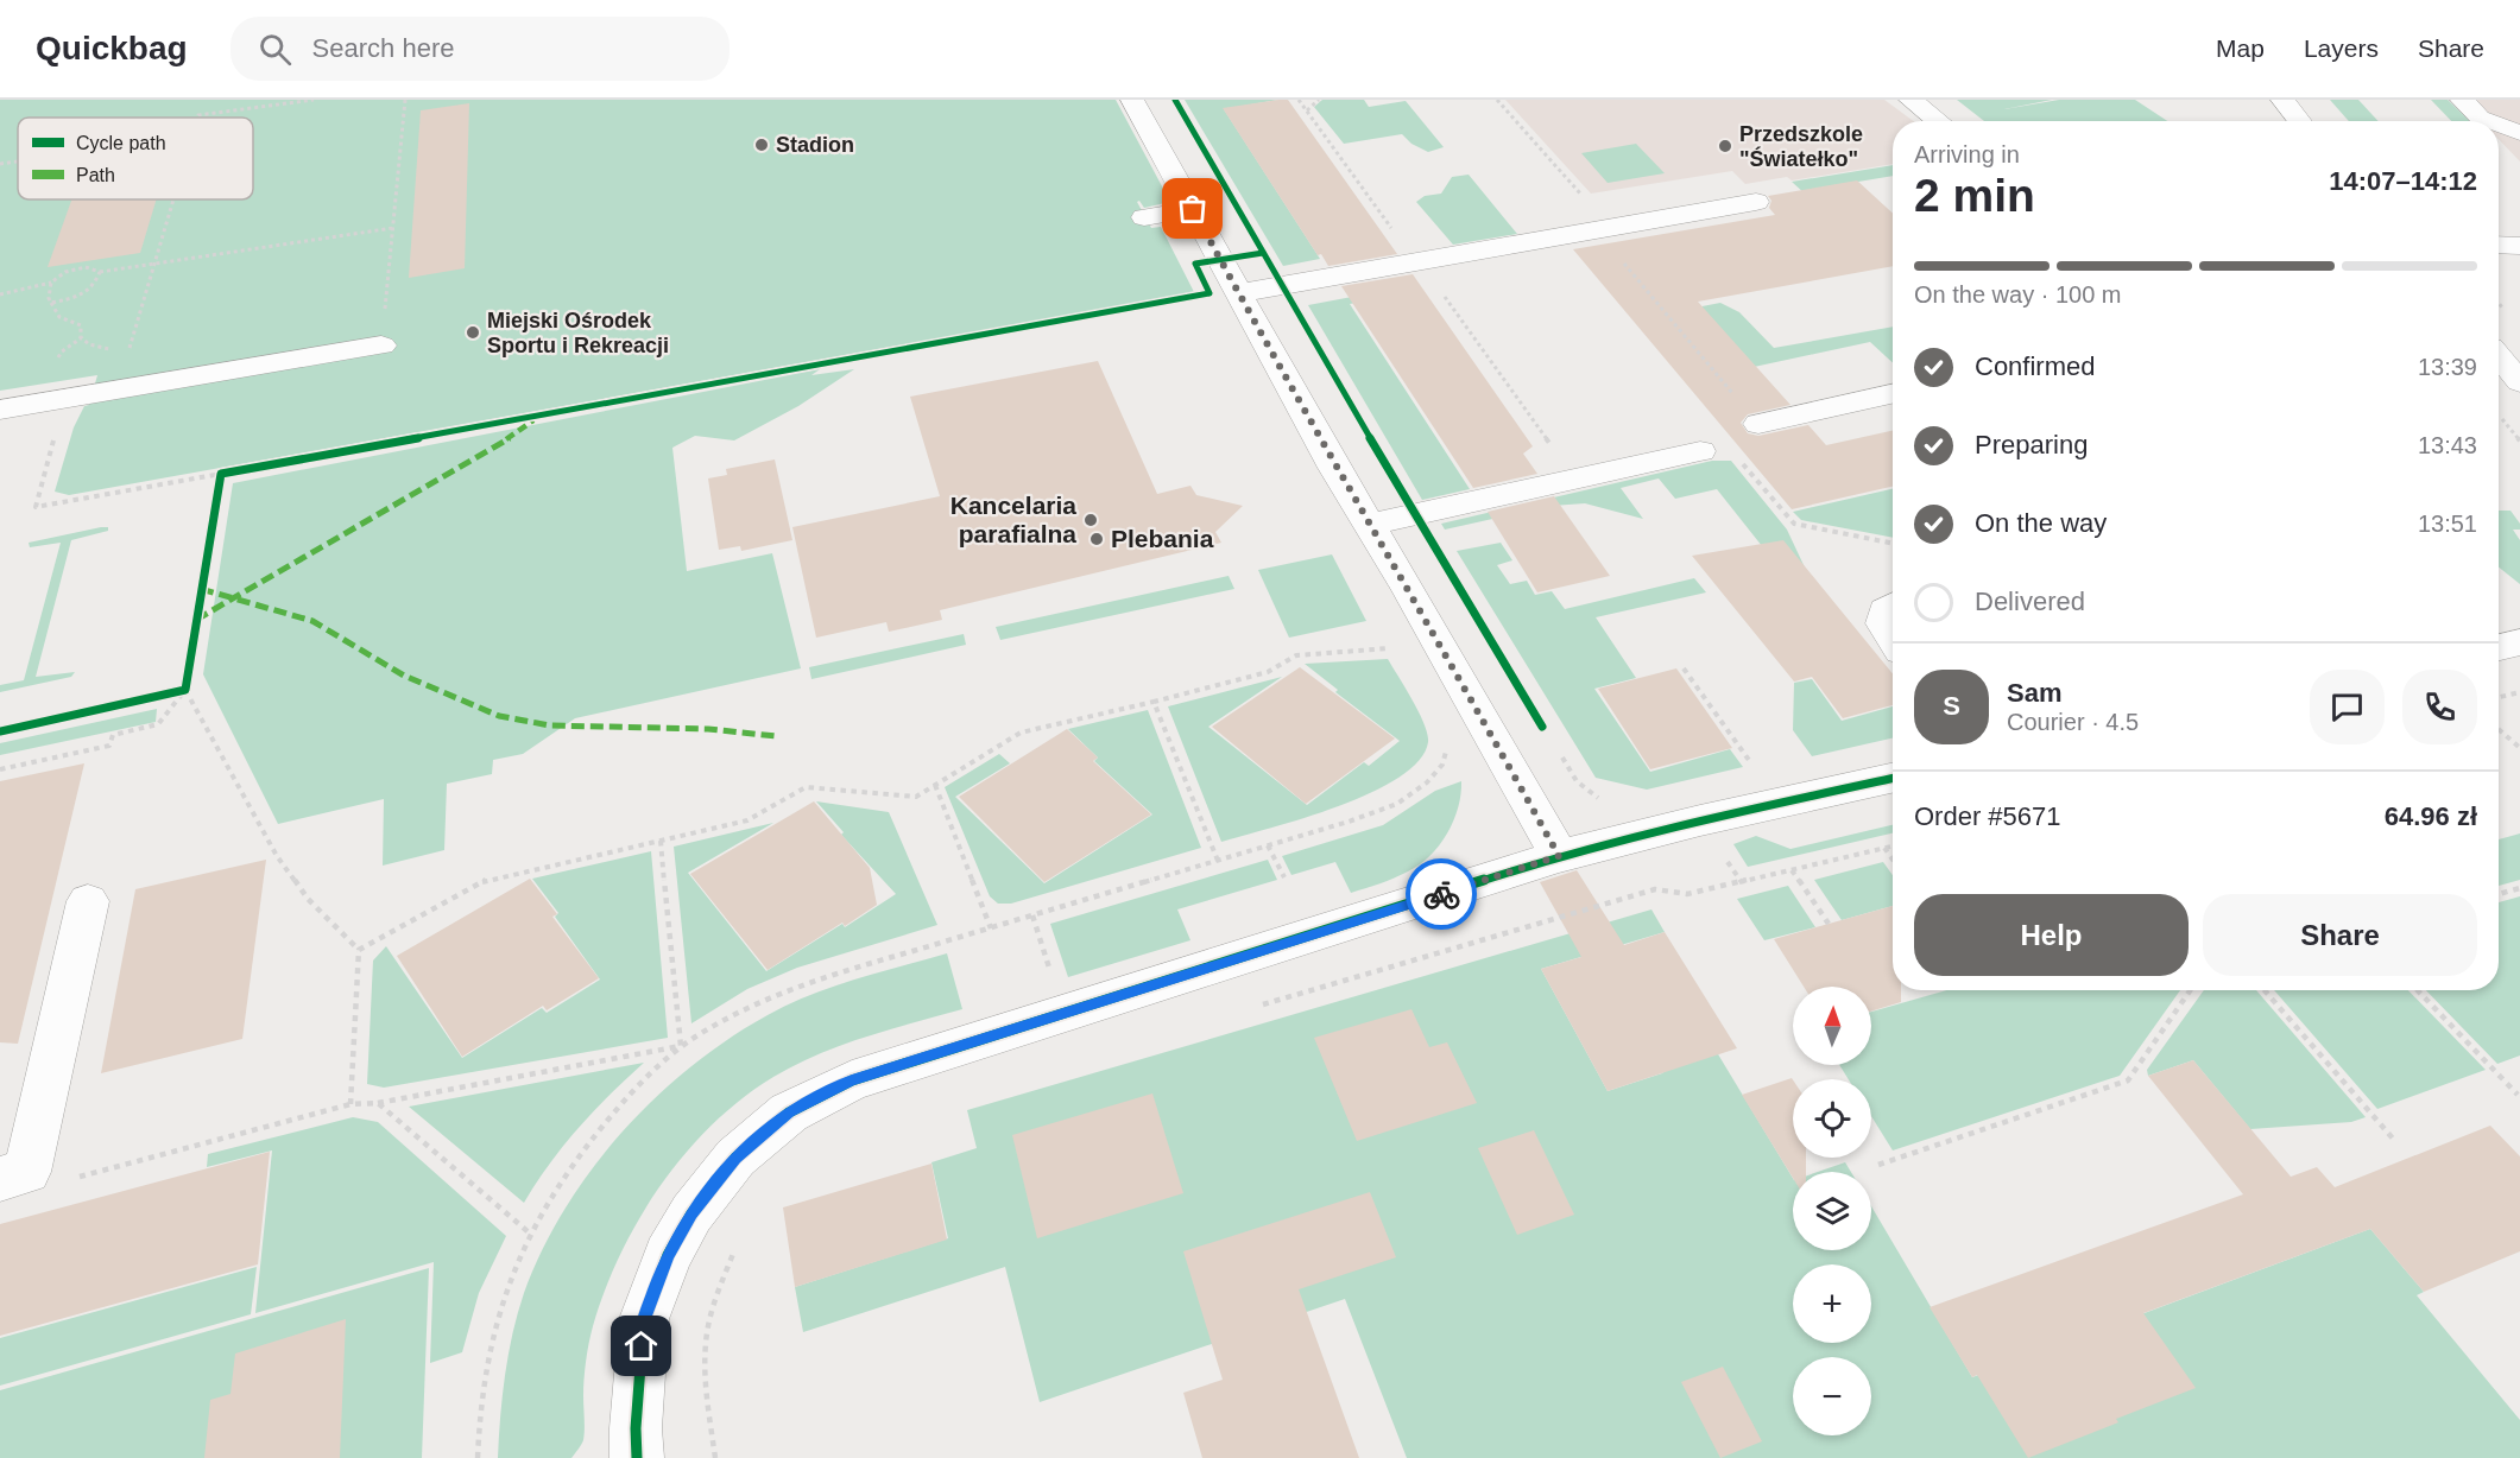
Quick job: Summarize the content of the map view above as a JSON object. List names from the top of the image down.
{
  "places": [
    "Stadion",
    "Przedszkole \"Światełko\"",
    "Miejski Ośrodek Sportu i Rekreacji",
    "Kancelaria parafialna",
    "Plebania"
  ],
  "legend": ["Cycle path", "Path"],
  "north": "top",
  "page": {
    "header": "Quickbag",
    "search": "Search here",
    "nav": ["Map", "Layers", "Share"],
    "heading": ["2 min", "Arriving in", "14:07–14:12"],
    "panel": [
      "Sam",
      "Courier · 4.5",
      "Order #5671",
      "64.96 zł"
    ],
    "bar": "On the way · 100 m",
    "list": [
      ["Confirmed", "13:39"],
      ["Preparing", "13:43"],
      ["On the way", "13:51"],
      "Delivered"
    ],
    "round": "S",
    "buttons": ["Help", "Share"],
    "map_buttons": ["+", "−"]
  }
}
